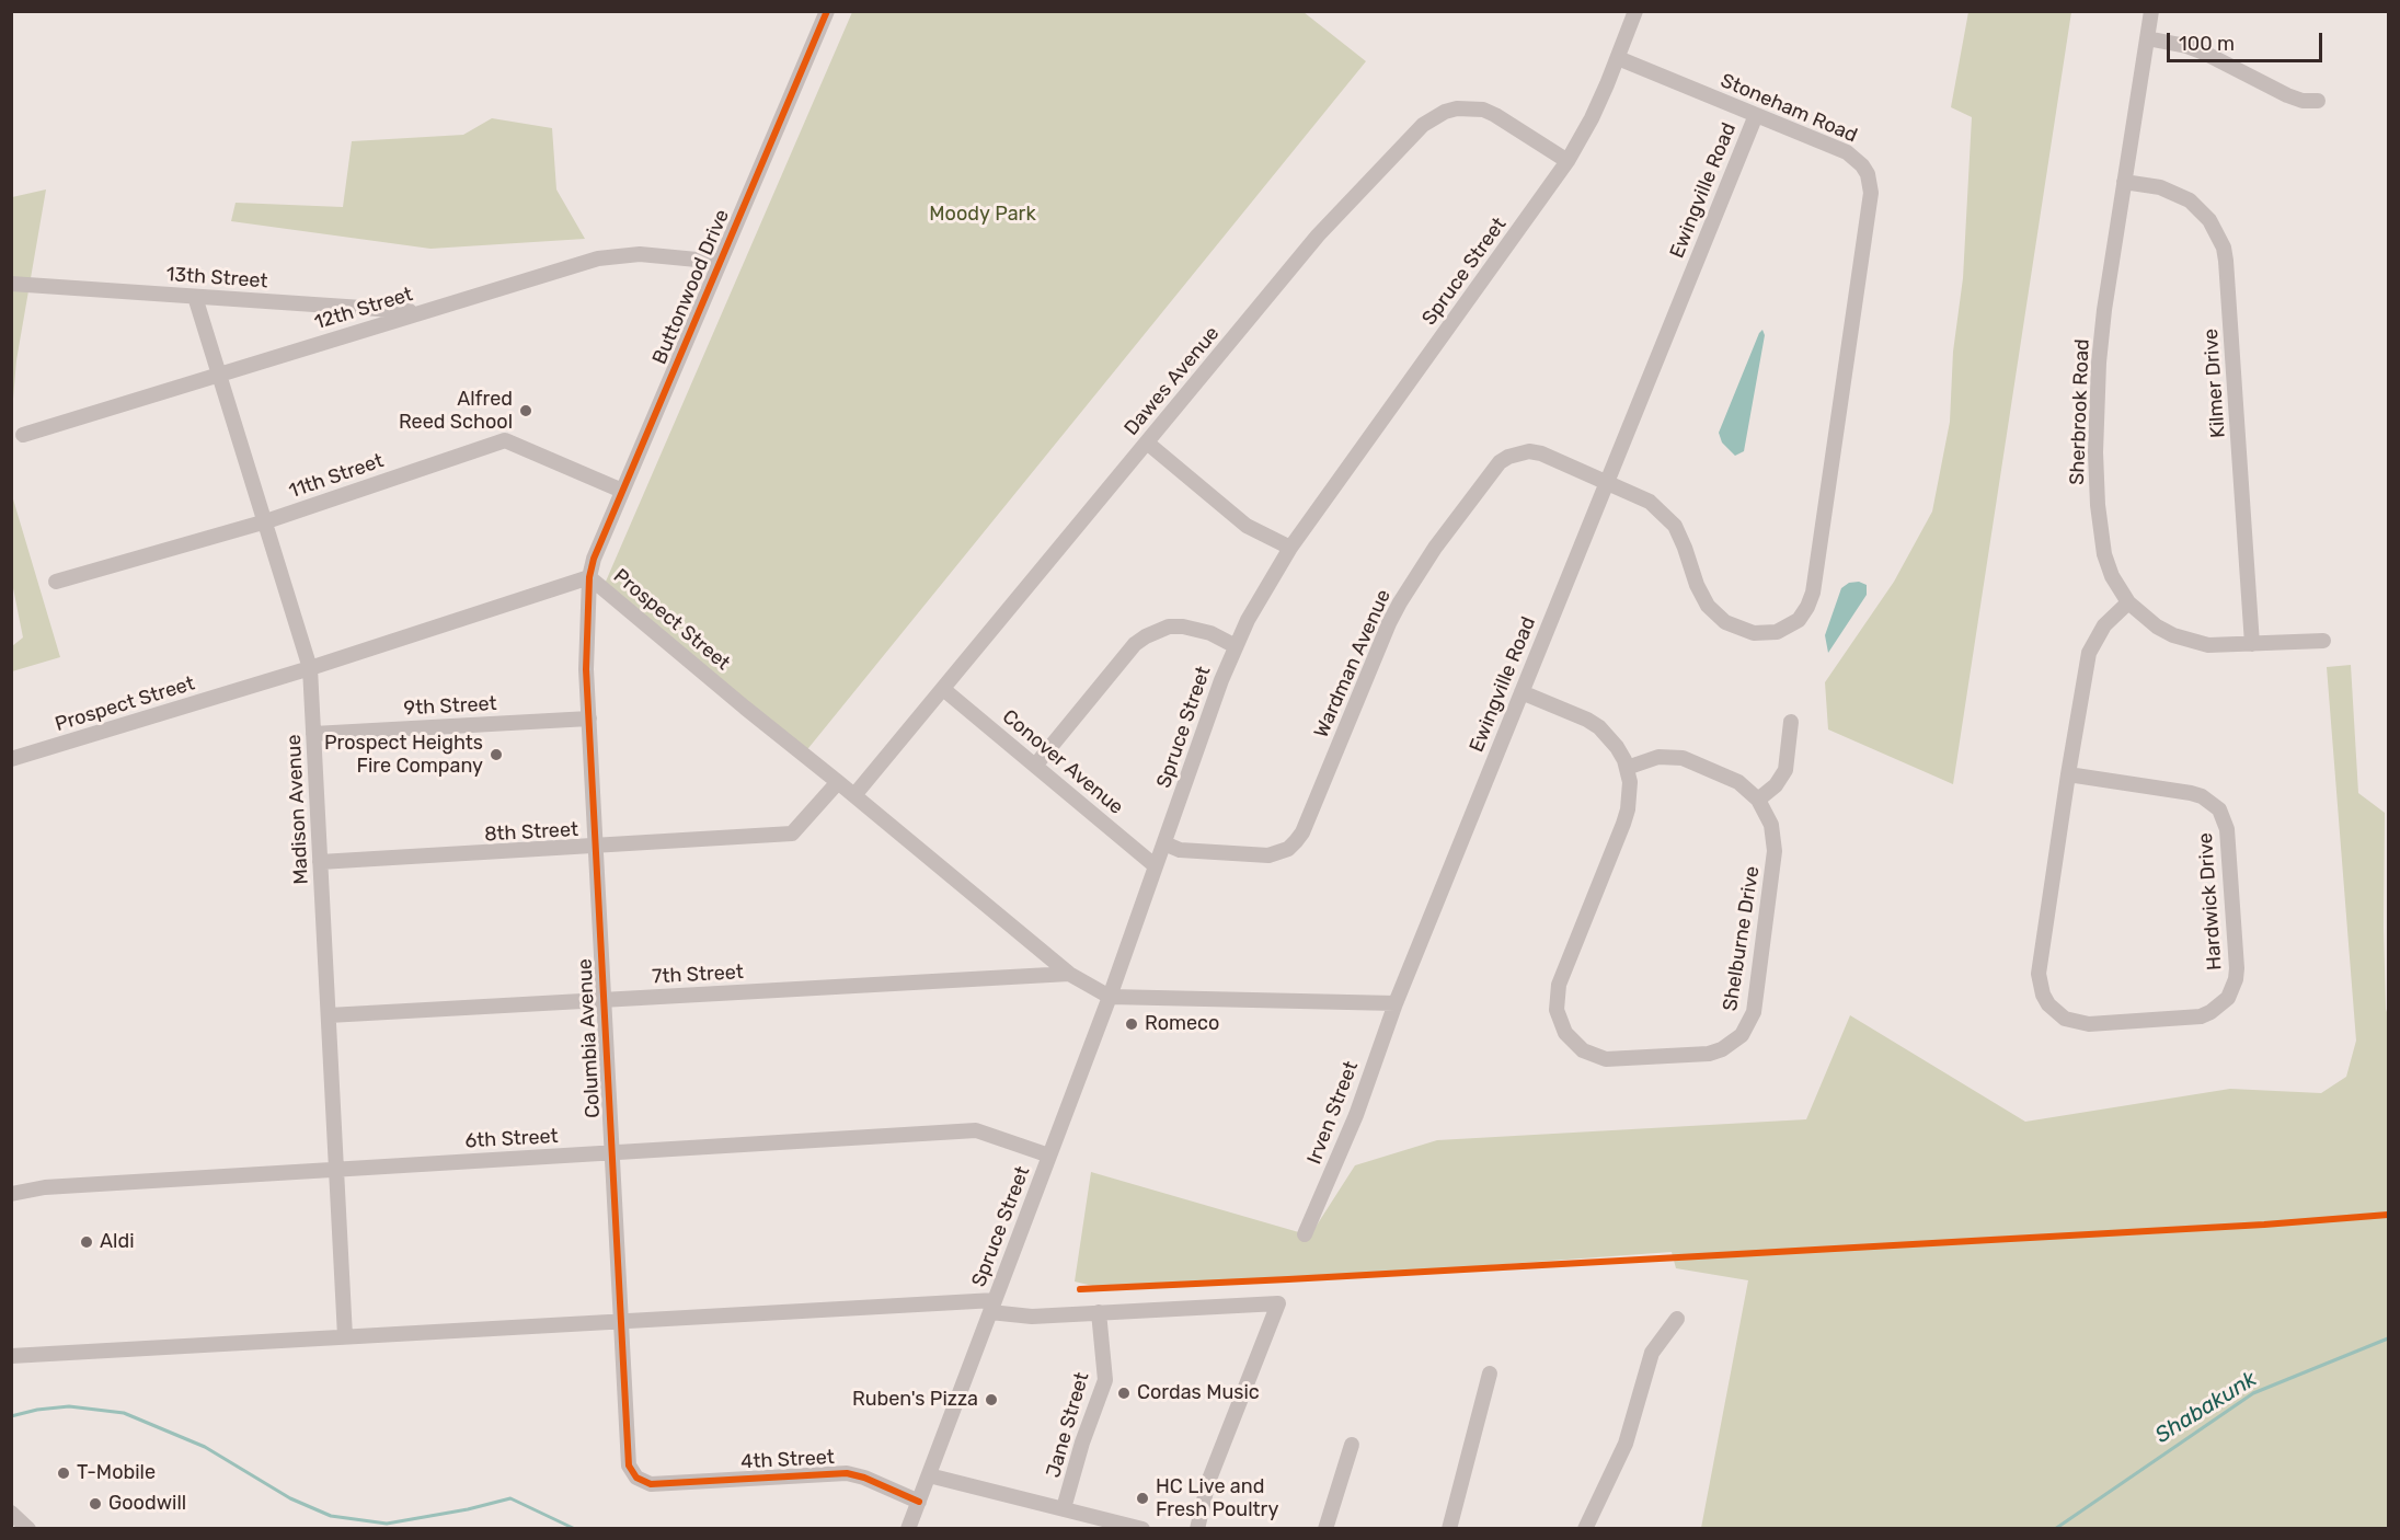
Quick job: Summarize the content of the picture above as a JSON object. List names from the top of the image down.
{
  "streets": {
    "street": [
      "Stoneham Road",
      "Ewingville Road",
      "Spruce Street",
      "13th Street",
      "Buttonwood Drive",
      "12th Street",
      "Dawes Avenue",
      "Kilmer Drive",
      "Sherbrook Road",
      "11th Street",
      "Prospect Street",
      "Wardman Avenue",
      "9th Street",
      "Conover Avenue",
      "Madison Avenue",
      "8th Street",
      "Hardwick Drive",
      "Shelburne Drive",
      "7th Street",
      "Columbia Avenue",
      "Irven Street",
      "6th Street",
      "Jane Street",
      "4th Street"
    ]
  },
  "crossings": [
    ["Stoneham Road", "Ewingville Road"],
    ["Stoneham Road", "Spruce Street"],
    ["Stoneham Road", "Wardman Avenue"],
    ["Ewingville Road", "Wardman Avenue"],
    ["Ewingville Road", "Shelburne Drive"],
    ["Ewingville Road", "Irven Street"],
    ["Spruce Street", "Dawes Avenue"],
    ["Spruce Street", "Prospect Street"],
    ["Spruce Street", "Wardman Avenue"],
    ["Spruce Street", "Conover Avenue"],
    ["Spruce Street", "6th Street"],
    ["Spruce Street", "4th Street"],
    ["13th Street", "12th Street"],
    ["13th Street", "Madison Avenue"],
    ["Buttonwood Drive", "12th Street"],
    ["Buttonwood Drive", "11th Street"],
    ["Buttonwood Drive", "Prospect Street"],
    ["Buttonwood Drive", "Columbia Avenue"],
    ["12th Street", "Madison Avenue"],
    ["Dawes Avenue", "Prospect Street"],
    ["Dawes Avenue", "Conover Avenue"],
    ["Kilmer Drive", "Sherbrook Road"],
    ["Sherbrook Road", "Hardwick Drive"],
    ["11th Street", "Madison Avenue"],
    ["Prospect Street", "Madison Avenue"],
    ["Prospect Street", "8th Street"],
    ["Prospect Street", "7th Street"],
    ["Prospect Street", "Columbia Avenue"],
    ["9th Street", "Madison Avenue"],
    ["9th Street", "Columbia Avenue"],
    ["Madison Avenue", "8th Street"],
    ["Madison Avenue", "7th Street"],
    ["Madison Avenue", "6th Street"],
    ["8th Street", "Columbia Avenue"],
    ["7th Street", "Columbia Avenue"],
    ["Columbia Avenue", "6th Street"],
    ["Columbia Avenue", "4th Street"]
  ],
  "water": ["Shabakunk"],
  "parks": ["Moody Park"],
  "places": [
    "Alfred Reed School",
    "Prospect Heights Fire Company",
    "Romeco",
    "Aldi",
    "Cordas Music",
    "Ruben's Pizza",
    "T-Mobile",
    "HC Live and Fresh Poultry",
    "Goodwill"
  ],
  "scale_bar": "100 m"
}
